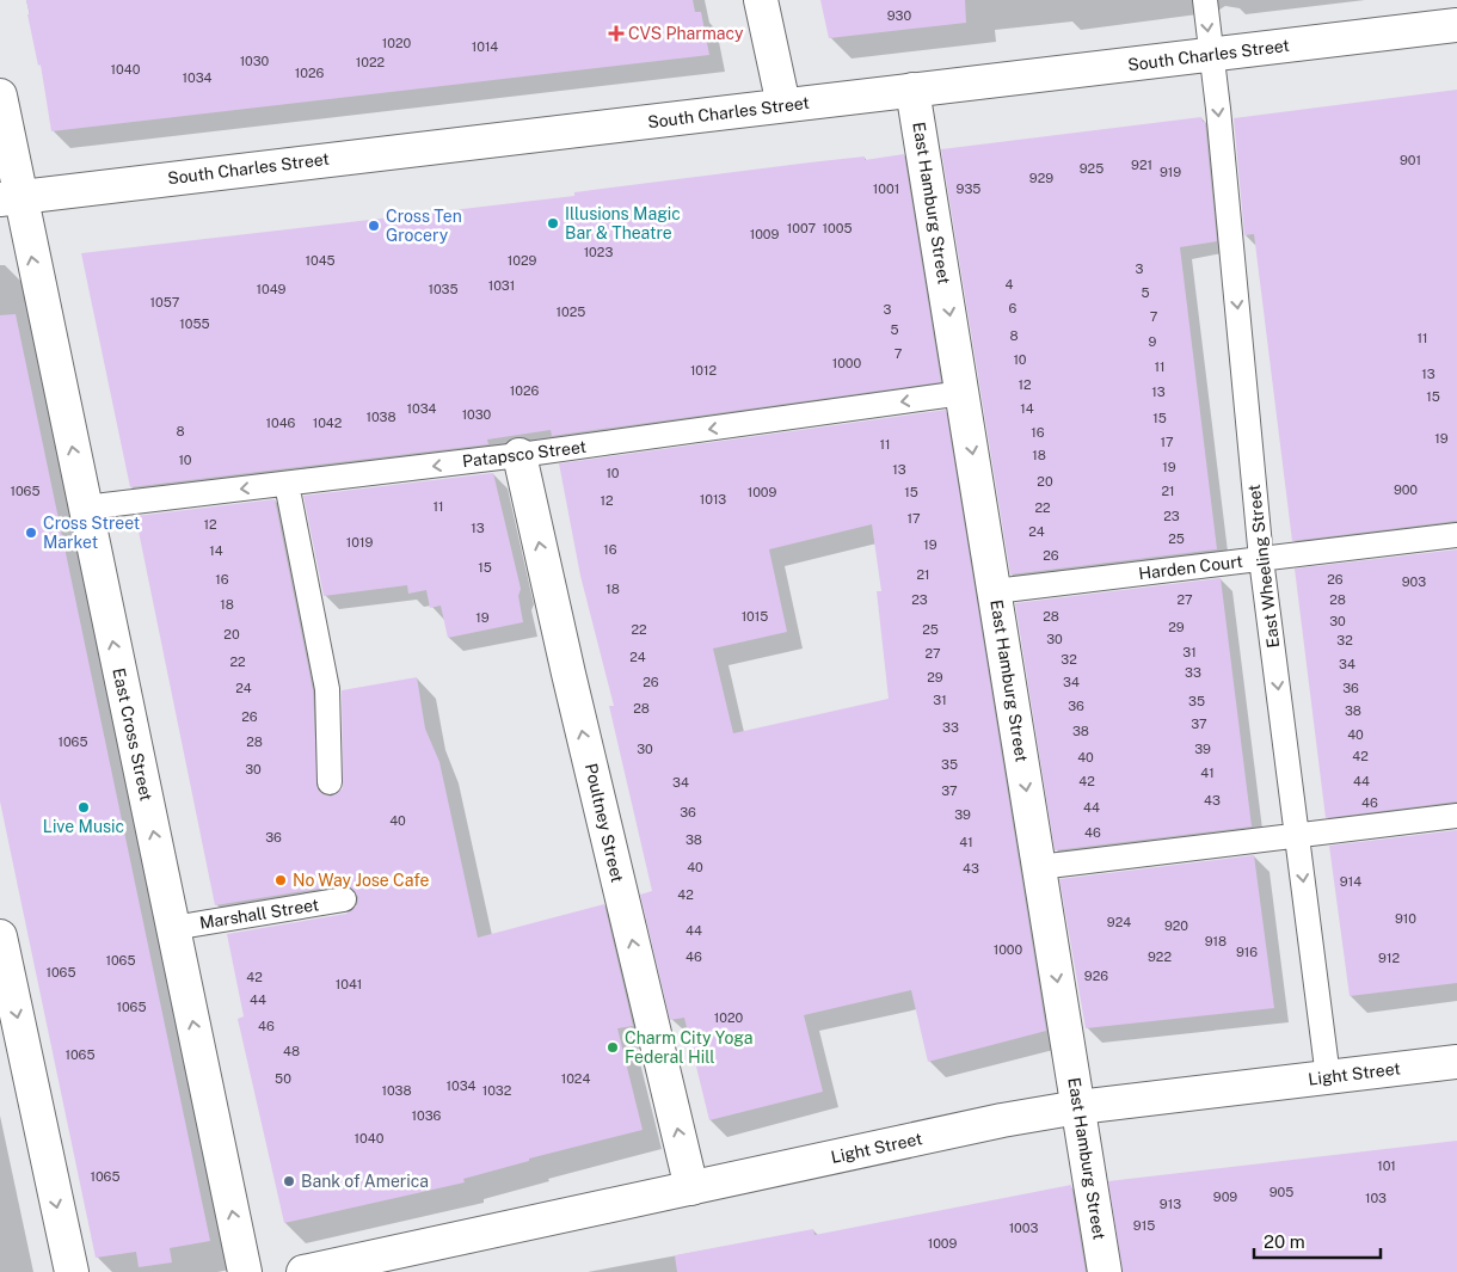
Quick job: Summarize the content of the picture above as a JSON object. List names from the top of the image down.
{
  "streets": {
    "street": [
      "South Charles Street",
      "East Hamburg Street",
      "East Cross Street",
      "Poultney Street",
      "Light Street"
    ],
    "lane": [
      "Patapsco Street",
      "East Wheeling Street",
      "Harden Court",
      "Marshall Street"
    ]
  },
  "crossings": [
    ["South Charles Street", "East Hamburg Street"],
    ["South Charles Street", "East Wheeling Street"],
    ["South Charles Street", "East Cross Street"],
    ["East Hamburg Street", "Patapsco Street"],
    ["East Hamburg Street", "Harden Court"],
    ["East Hamburg Street", "Light Street"],
    ["Patapsco Street", "East Cross Street"],
    ["Patapsco Street", "Poultney Street"],
    ["East Wheeling Street", "Harden Court"],
    ["East Wheeling Street", "Light Street"],
    ["East Cross Street", "Marshall Street"],
    ["Poultney Street", "Light Street"]
  ],
  "one_way": [
    "East Hamburg Street",
    "Patapsco Street",
    "East Wheeling Street",
    "Poultney Street"
  ],
  "places": {
    "health": ["CVS Pharmacy"],
    "other": [
      "Illusions Magic Bar & Theatre",
      "Cross Ten Grocery",
      "Cross Street Market",
      "Live Music",
      "No Way Jose Cafe",
      "Charm City Yoga Federal Hill",
      "Bank of America"
    ]
  },
  "house_numbers": [
    "930",
    "1020",
    "1014",
    "1030",
    "1022",
    "1040",
    "1026",
    "1034",
    "901",
    "921",
    "925",
    "919",
    "929",
    "1001",
    "935",
    "1007",
    "1005",
    "1009",
    "1023",
    "1045",
    "1029",
    "3",
    "4",
    "1031",
    "1049",
    "1035",
    "5",
    "1057",
    "6",
    "3",
    "1025",
    "7",
    "1055",
    "5",
    "8",
    "11",
    "9",
    "7",
    "10",
    "1000",
    "11",
    "1012",
    "13",
    "12",
    "1026",
    "13",
    "15",
    "1034",
    "14",
    "1030",
    "1038",
    "15",
    "1046",
    "1042",
    "8",
    "16",
    "19",
    "17",
    "11",
    "18",
    "10",
    "19",
    "13",
    "10",
    "20",
    "900",
    "1065",
    "21",
    "1009",
    "15",
    "1013",
    "12",
    "11",
    "22",
    "23",
    "17",
    "12",
    "13",
    "24",
    "25",
    "1019",
    "19",
    "16",
    "14",
    "26",
    "15",
    "21",
    "16",
    "26",
    "903",
    "18",
    "23",
    "27",
    "28",
    "18",
    "1015",
    "28",
    "19",
    "30",
    "29",
    "22",
    "25",
    "20",
    "30",
    "32",
    "31",
    "27",
    "24",
    "32",
    "22",
    "34",
    "33",
    "29",
    "26",
    "34",
    "24",
    "36",
    "31",
    "35",
    "36",
    "28",
    "38",
    "26",
    "37",
    "33",
    "38",
    "40",
    "1065",
    "28",
    "30",
    "39",
    "42",
    "40",
    "35",
    "30",
    "41",
    "42",
    "44",
    "34",
    "37",
    "43",
    "46",
    "44",
    "36",
    "39",
    "40",
    "46",
    "36",
    "38",
    "41",
    "40",
    "43",
    "914",
    "42",
    "910",
    "924",
    "920",
    "44",
    "918",
    "1000",
    "916",
    "46",
    "922",
    "912",
    "1065",
    "1065",
    "926",
    "42",
    "1041",
    "44",
    "1065",
    "1020",
    "46",
    "48",
    "1065",
    "50",
    "1024",
    "1034",
    "1038",
    "1032",
    "1036",
    "1040",
    "101",
    "1065",
    "905",
    "909",
    "103",
    "913",
    "915",
    "1003",
    "1009"
  ],
  "scale_bar": "20 m"
}
